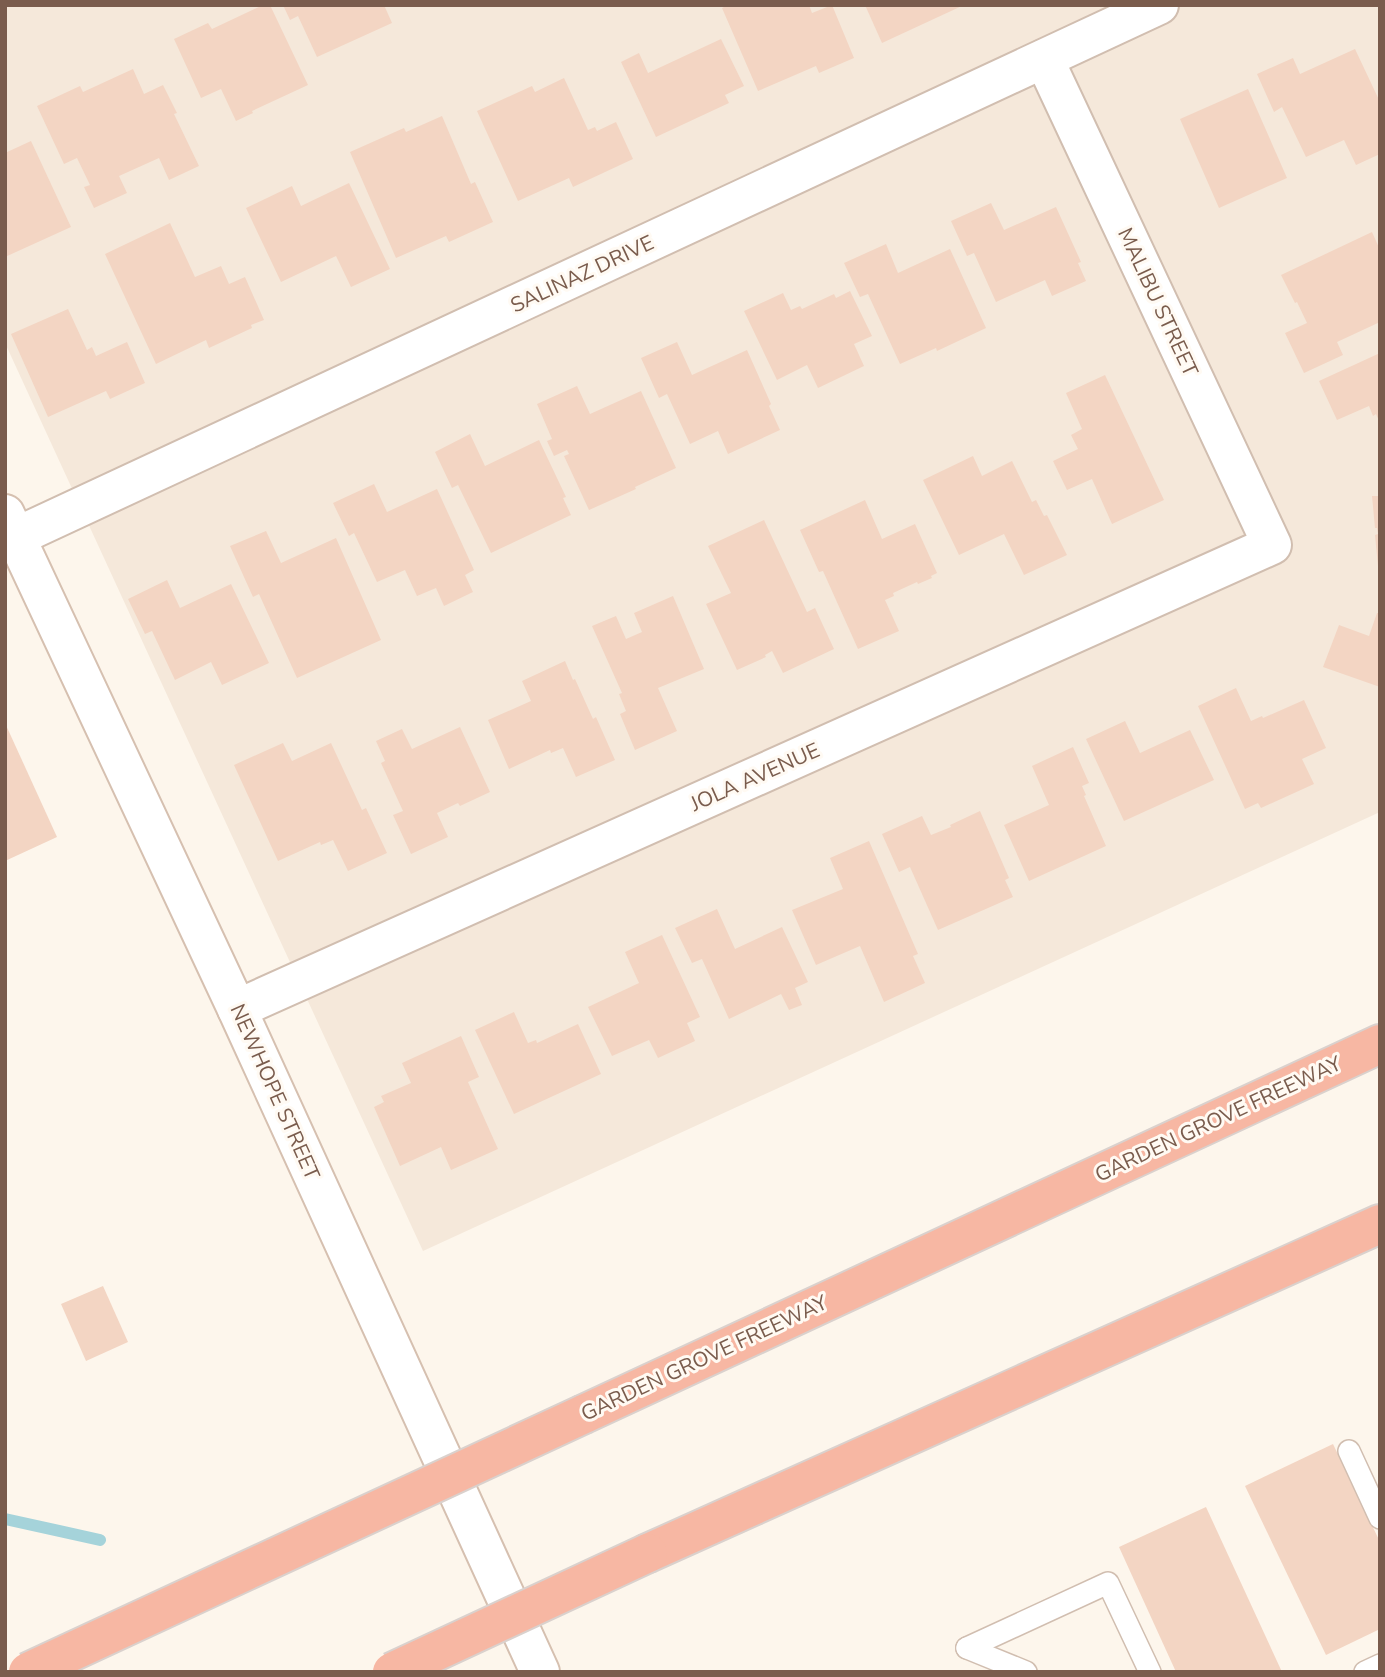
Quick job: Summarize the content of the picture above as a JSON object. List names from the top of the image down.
{
  "streets": {
    "highway": ["GARDEN GROVE FREEWAY"],
    "street": [
      "SALINAZ DRIVE",
      "MALIBU STREET",
      "JOLA AVENUE",
      "NEWHOPE STREET"
    ]
  },
  "crossings": [
    ["SALINAZ DRIVE", "MALIBU STREET"],
    ["SALINAZ DRIVE", "NEWHOPE STREET"],
    ["MALIBU STREET", "JOLA AVENUE"],
    ["JOLA AVENUE", "NEWHOPE STREET"]
  ]
}
